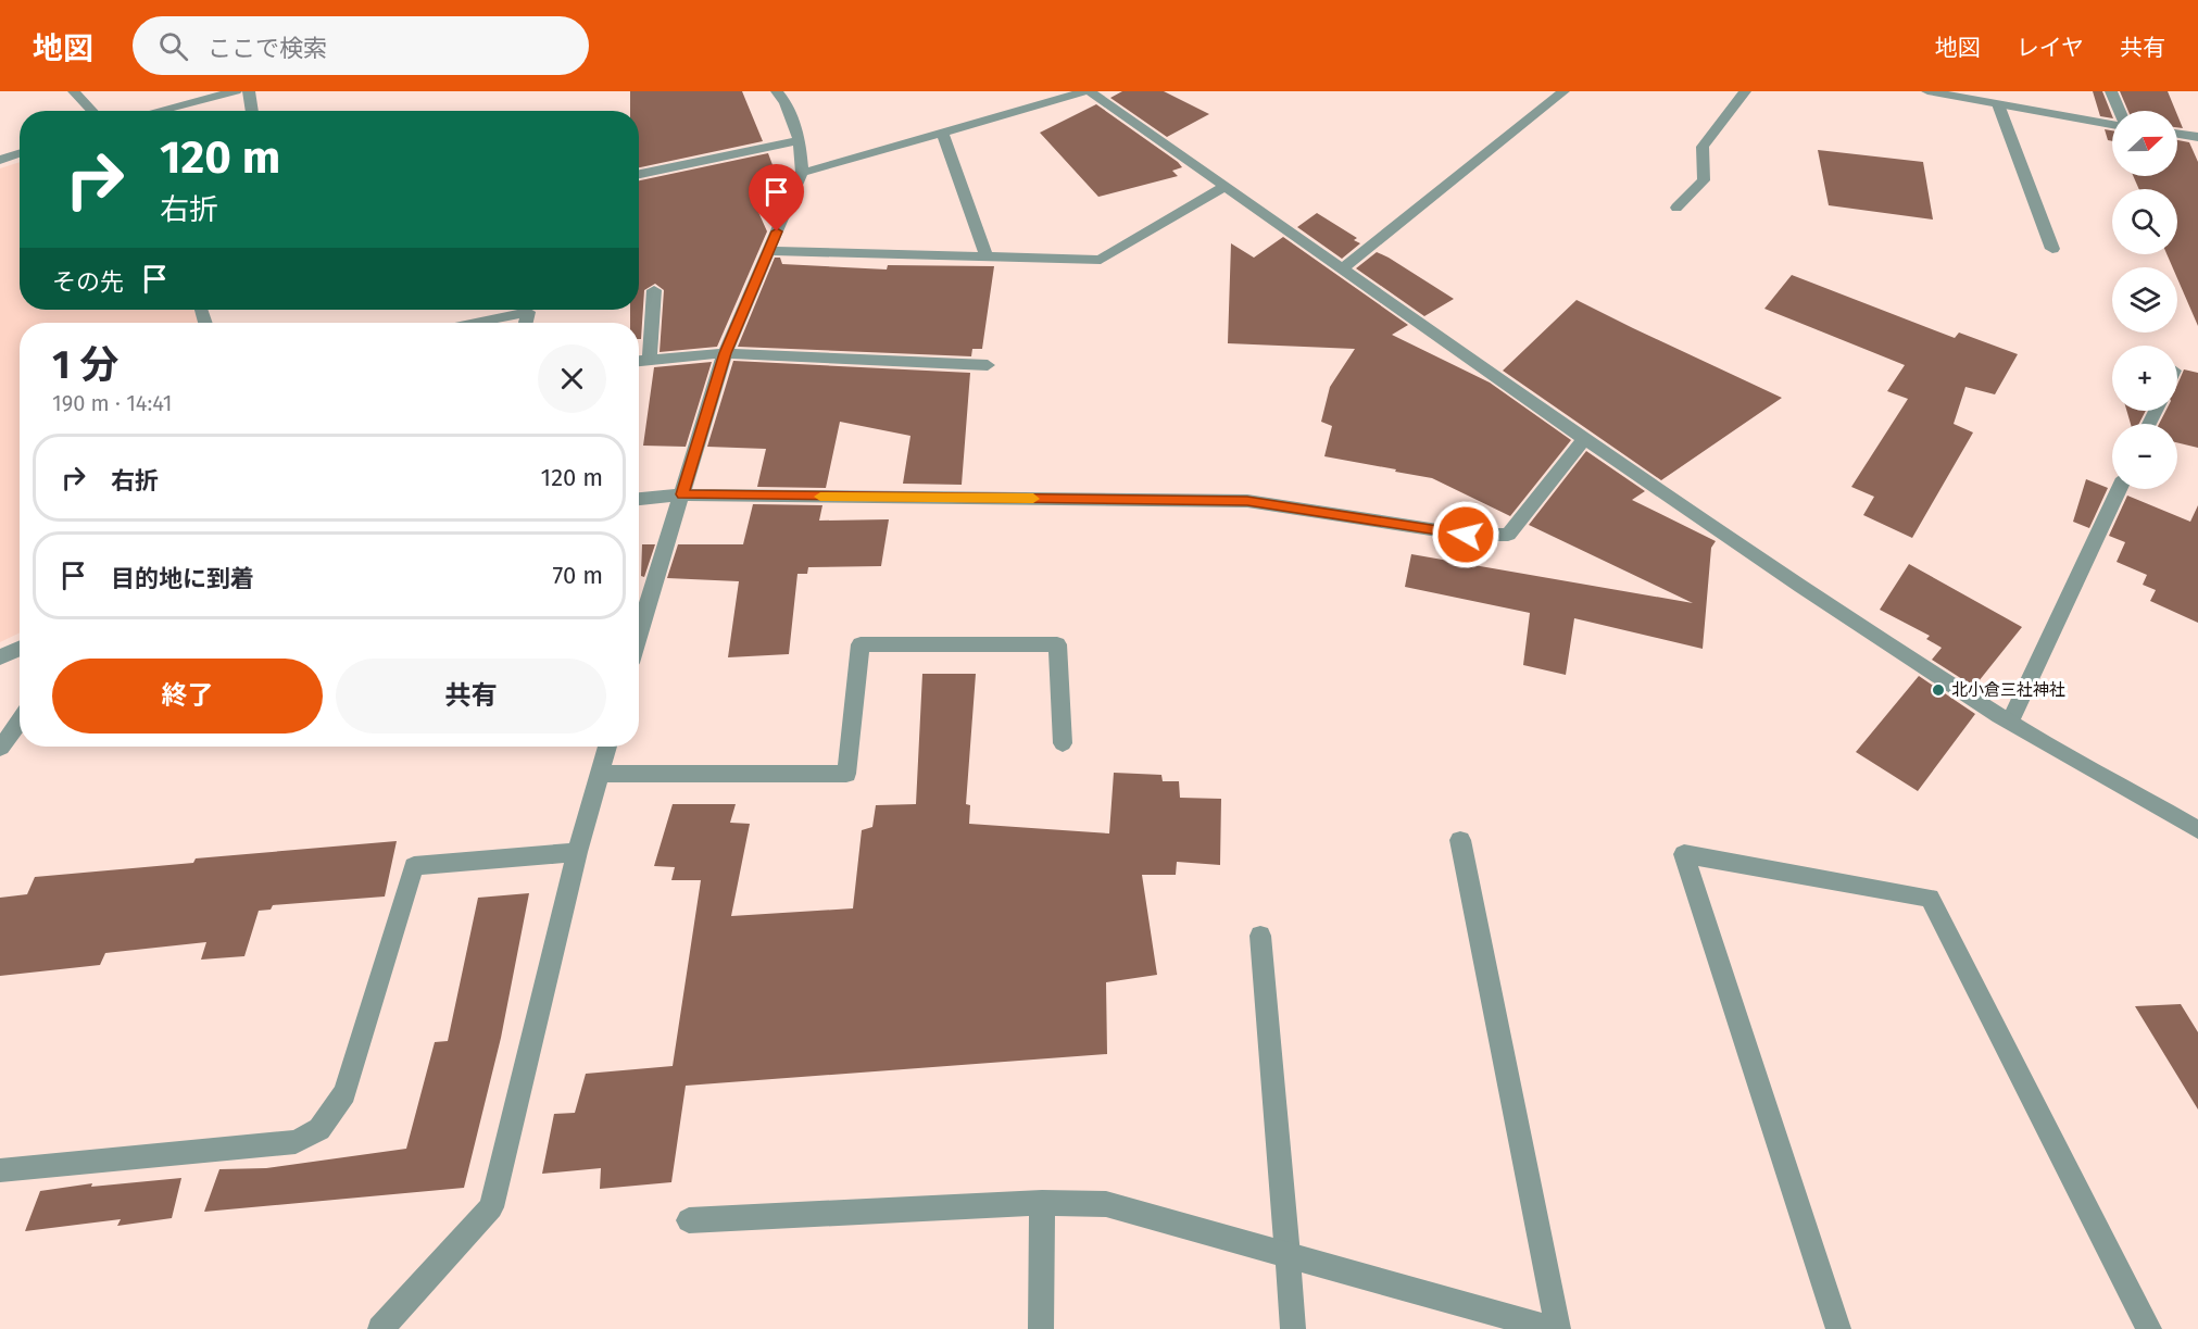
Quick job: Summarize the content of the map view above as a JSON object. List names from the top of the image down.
{
  "places": ["北小倉三社神社"],
  "north": "right",
  "page": {
    "header": "地図",
    "search": "ここで検索",
    "nav": ["地図", "レイヤ", "共有"],
    "map_buttons": ["+", "−"],
    "turn": ["120 m", "右折"],
    "then": "その先",
    "heading": ["1 分", "190 m · 14:41"],
    "list": [
      {
        "name": "右折",
        "value": "120 m"
      },
      {
        "name": "目的地に到着",
        "value": "70 m"
      }
    ],
    "buttons": ["終了", "共有"]
  }
}
